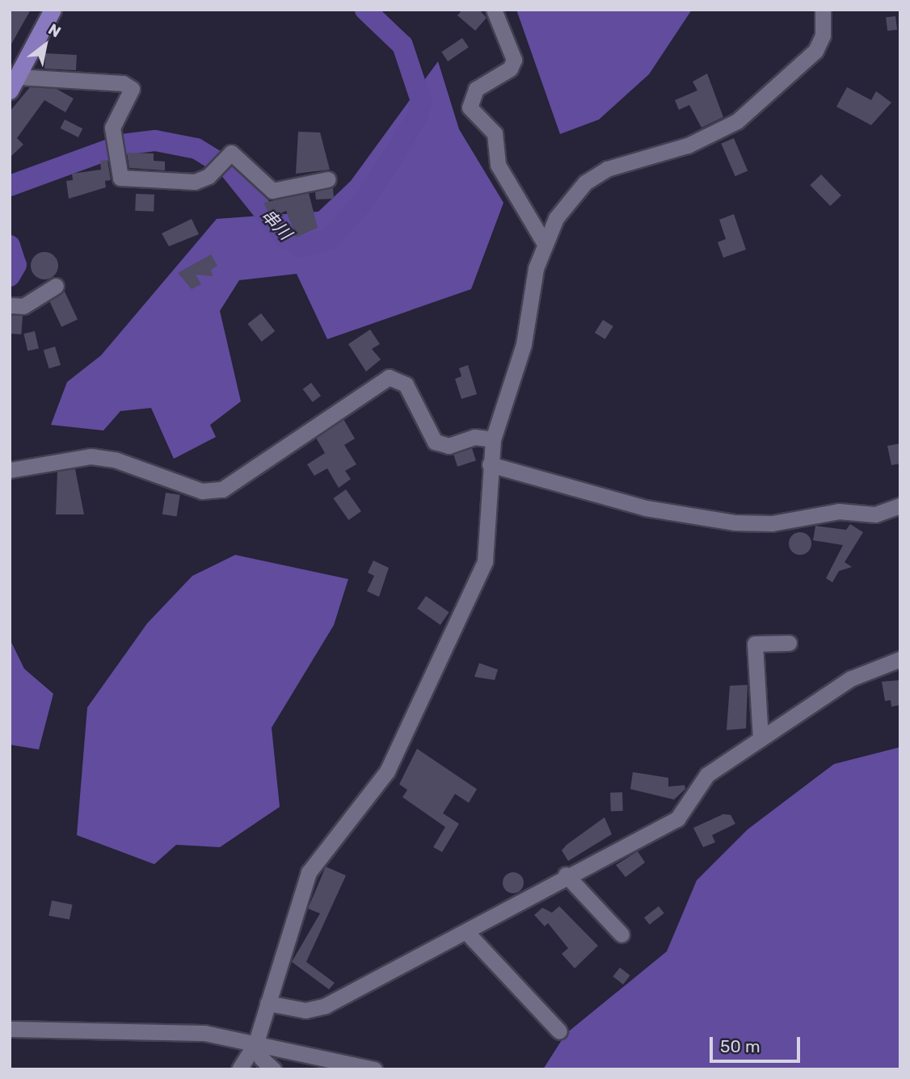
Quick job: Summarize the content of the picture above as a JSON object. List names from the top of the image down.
{
  "water": ["串川"],
  "scale_bar": "50 m",
  "north": "top right"
}
